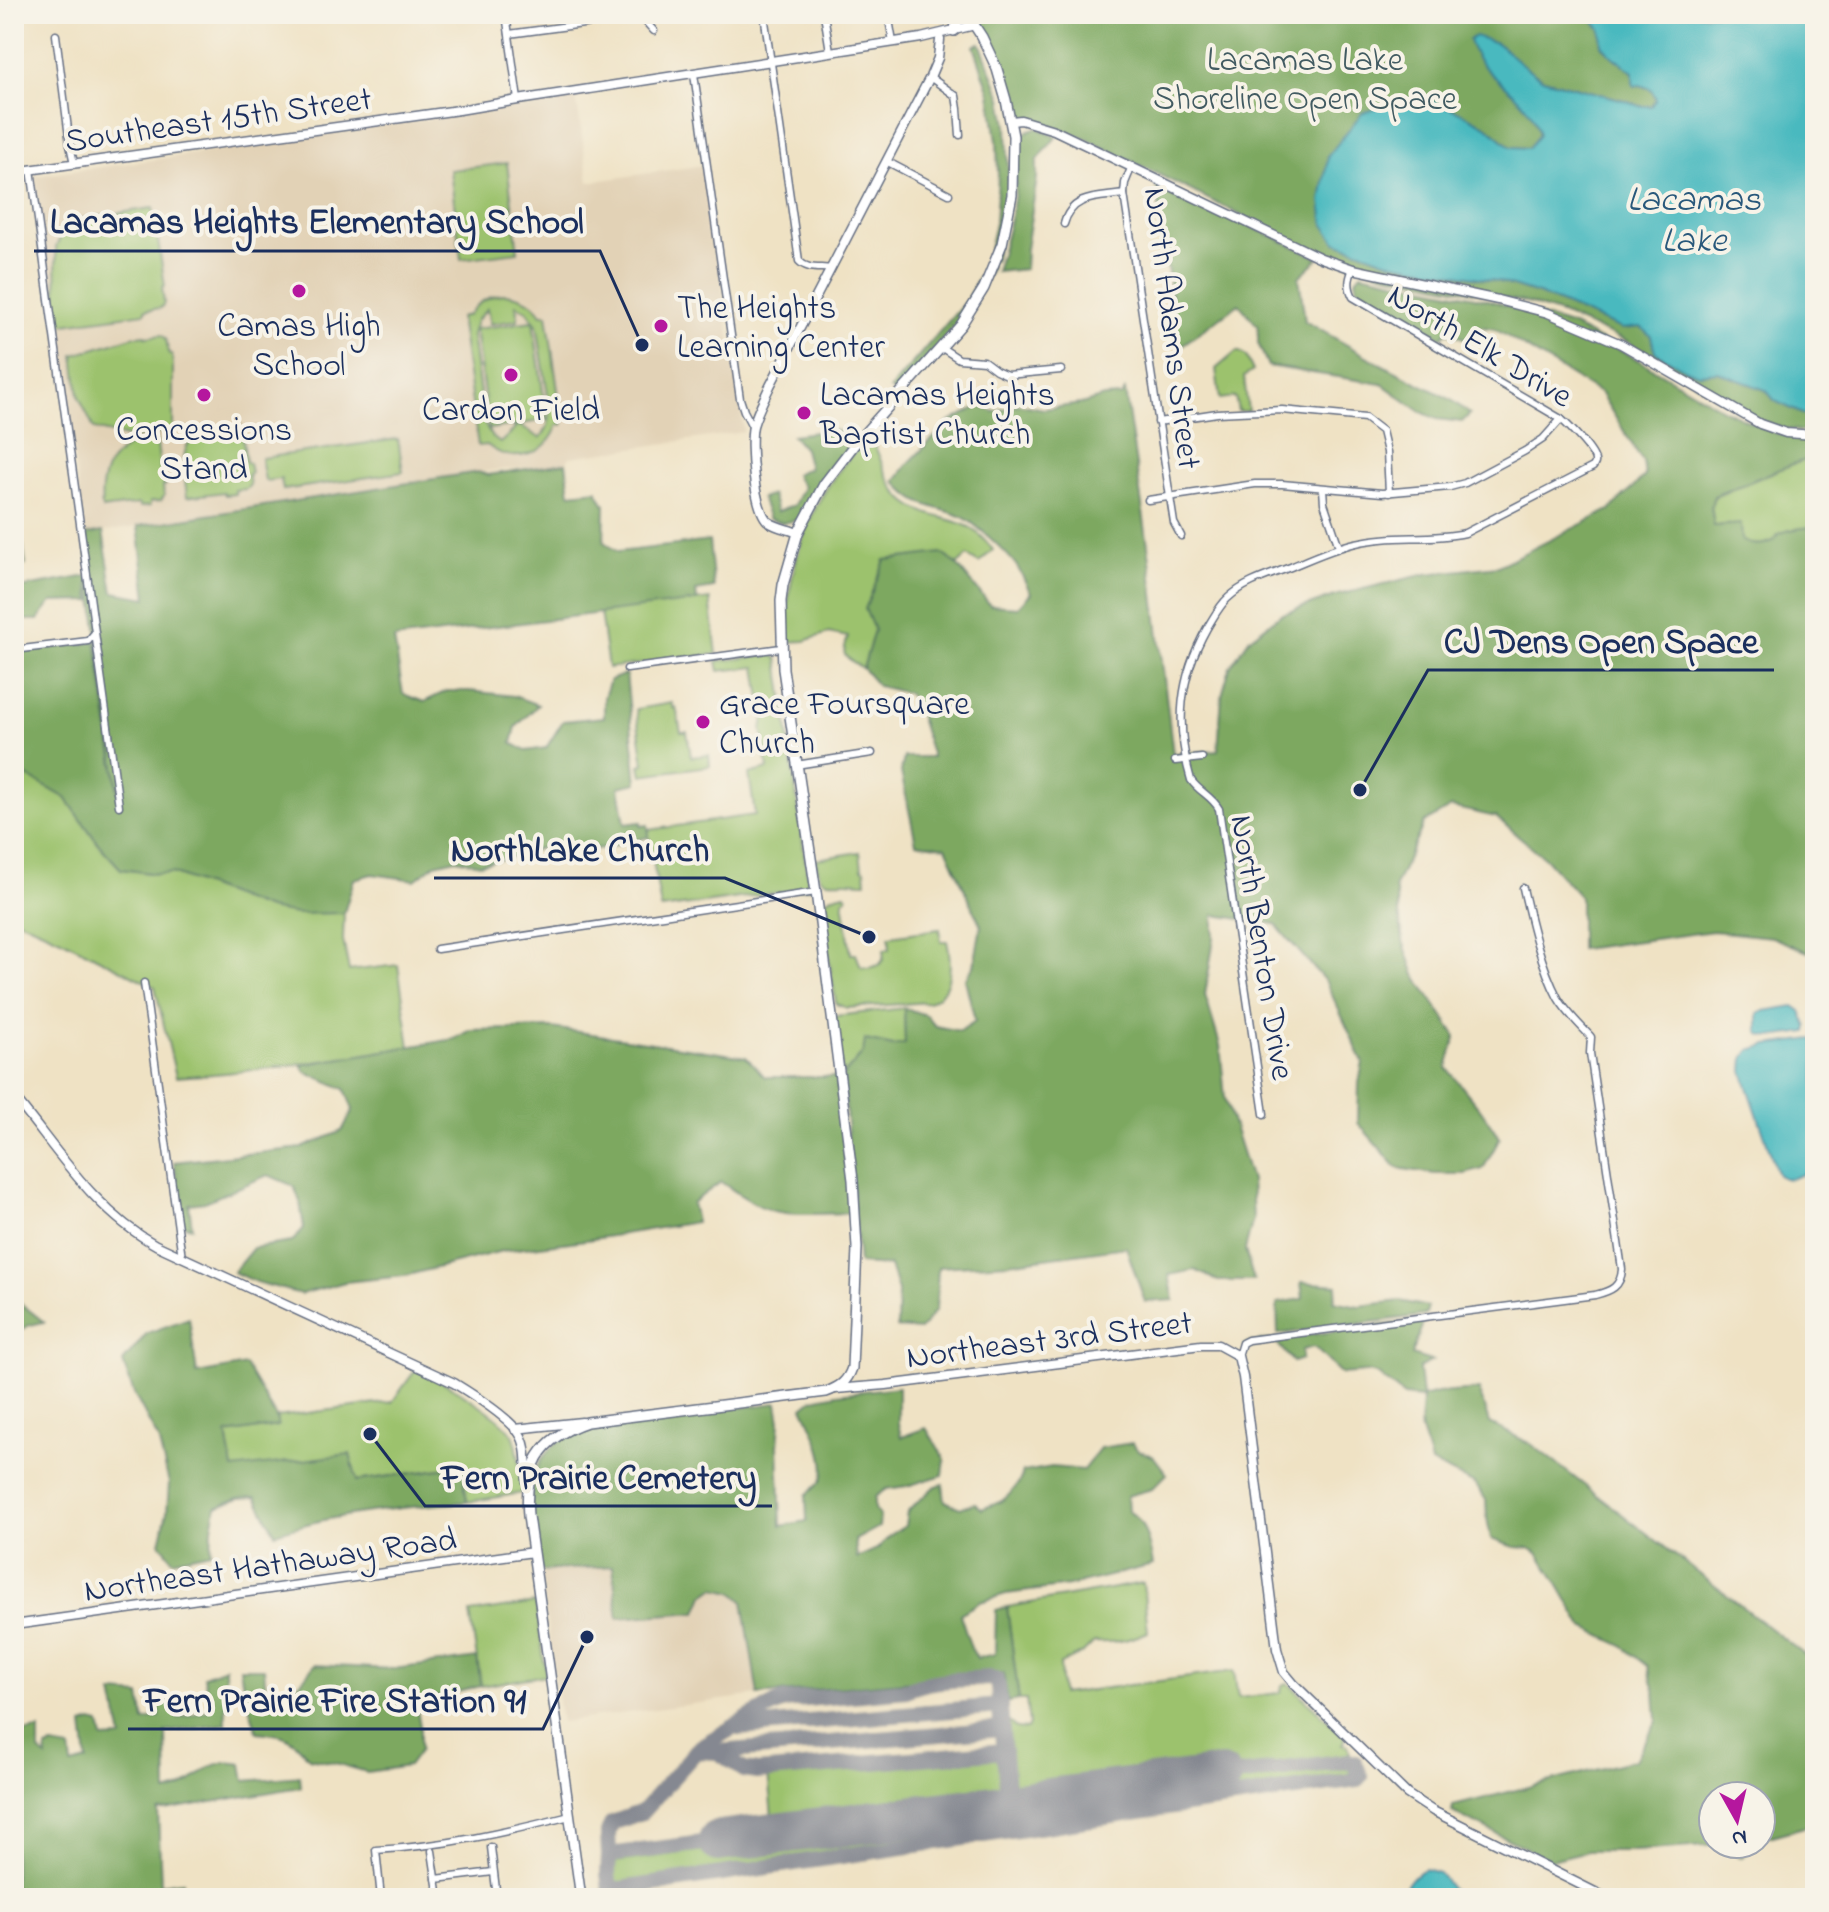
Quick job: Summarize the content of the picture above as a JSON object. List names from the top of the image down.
{
  "streets": {
    "main road": ["Northeast 3rd Street"],
    "street": [
      "Southeast 15th Street",
      "North Adams Street",
      "North Elk Drive",
      "North Benton Drive",
      "Northeast Hathaway Road"
    ]
  },
  "crossings": [
    ["North Elk Drive", "North Benton Drive"]
  ],
  "water": ["Lacamas Lake"],
  "parks": ["Lacamas Lake Shoreline Open Space"],
  "places": [
    "Camas High School",
    "The Heights Learning Center",
    "Lacamas Heights Elementary School",
    "Cardon Field",
    "Concessions Stand",
    "Lacamas Heights Baptist Church",
    "Grace Foursquare Church",
    "CJ Dens Open Space",
    "NorthLake Church",
    "Fern Prairie Cemetery",
    "Fern Prairie Fire Station 91"
  ],
  "north": "bottom"
}
